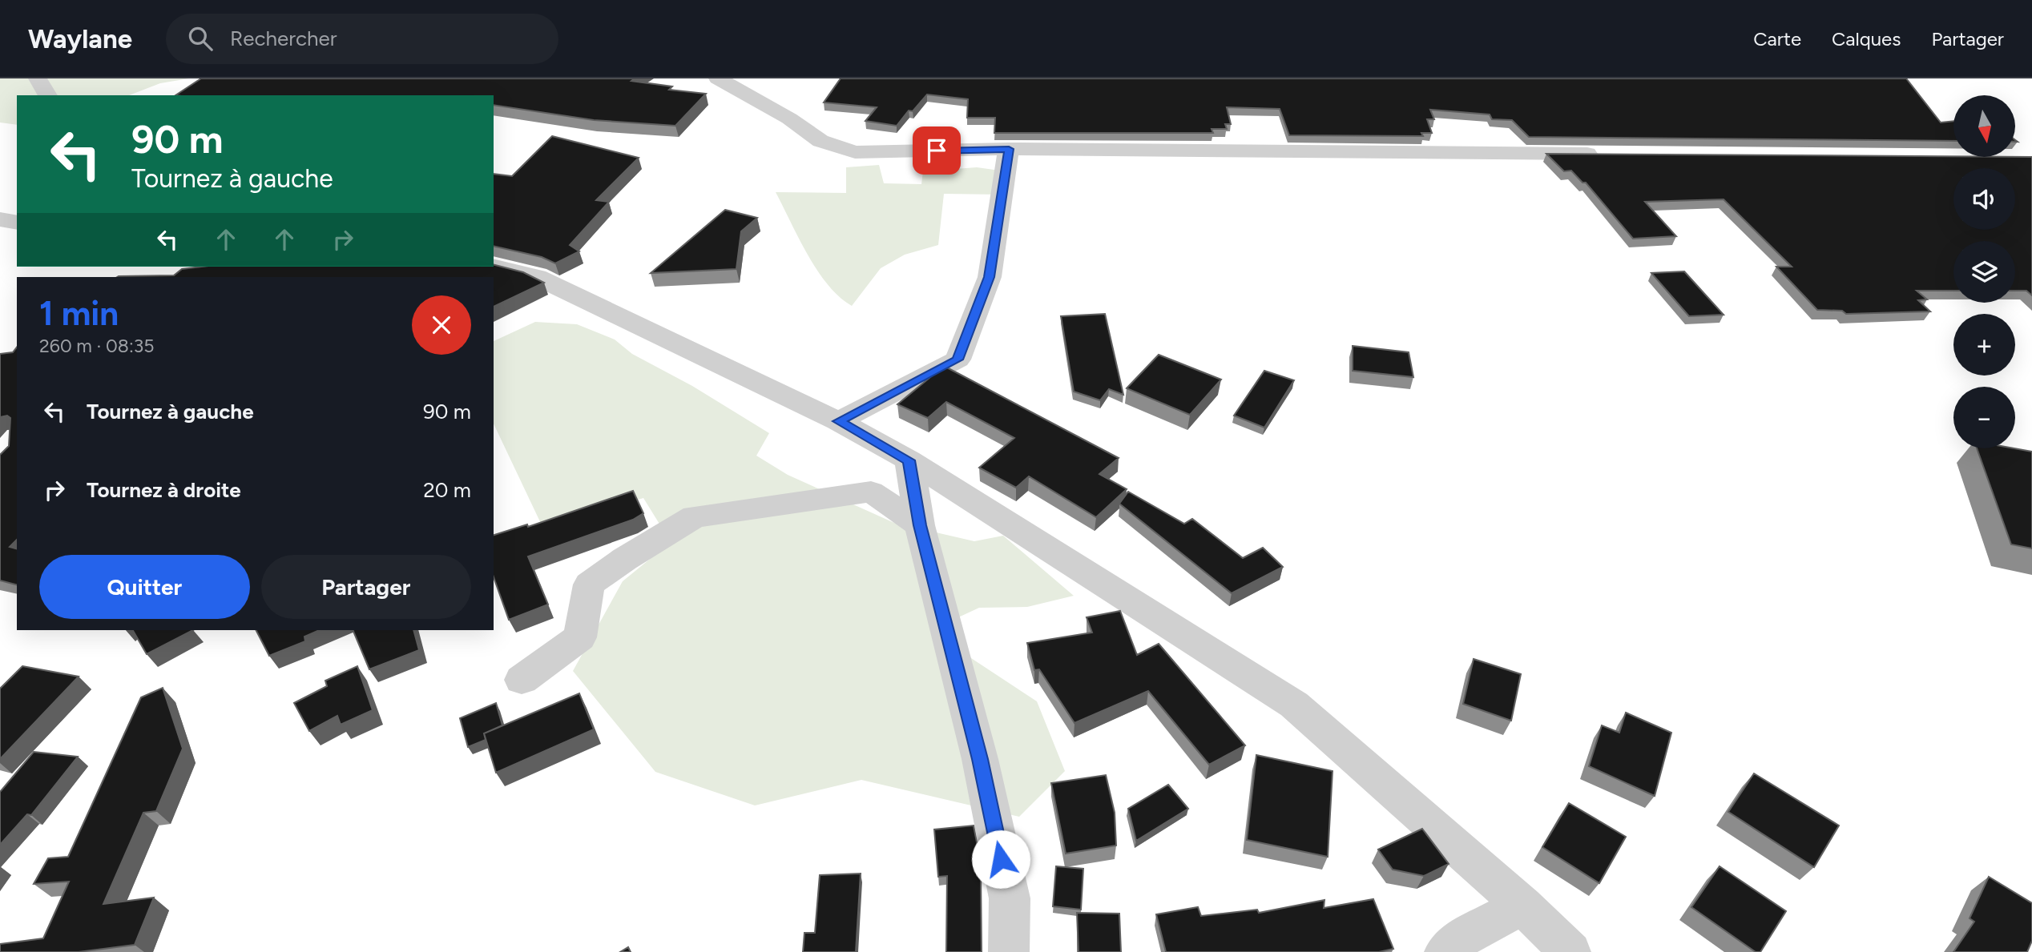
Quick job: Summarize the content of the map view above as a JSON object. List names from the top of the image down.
{
  "north": "bottom",
  "page": {
    "header": "Waylane",
    "search": "Rechercher",
    "nav": ["Carte", "Calques", "Partager"],
    "map_buttons": ["+", "−"],
    "turn": ["90 m", "Tournez à gauche"],
    "heading": ["1 min", "260 m · 08:35"],
    "list": [
      {
        "name": "Tournez à gauche",
        "value": "90 m"
      },
      {
        "name": "Tournez à droite",
        "value": "20 m"
      }
    ],
    "buttons": ["Quitter", "Partager"]
  }
}
